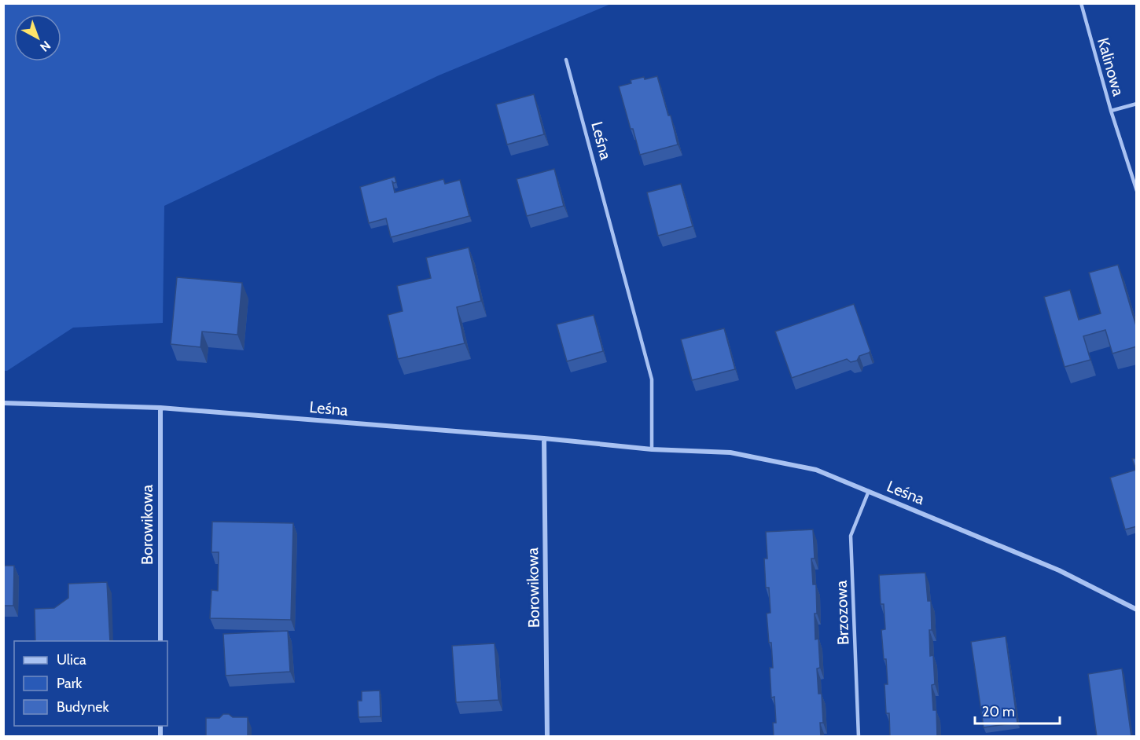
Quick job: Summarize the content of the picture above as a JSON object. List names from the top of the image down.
{
  "streets": {
    "street": ["Leśna", "Borowikowa"],
    "lane": ["Kalinowa", "Brzozowa"]
  },
  "crossings": [
    ["Leśna", "Borowikowa"],
    ["Leśna", "Brzozowa"]
  ],
  "legend": ["Ulica", "Park", "Budynek"],
  "scale_bar": "20 m",
  "north": "bottom right"
}
